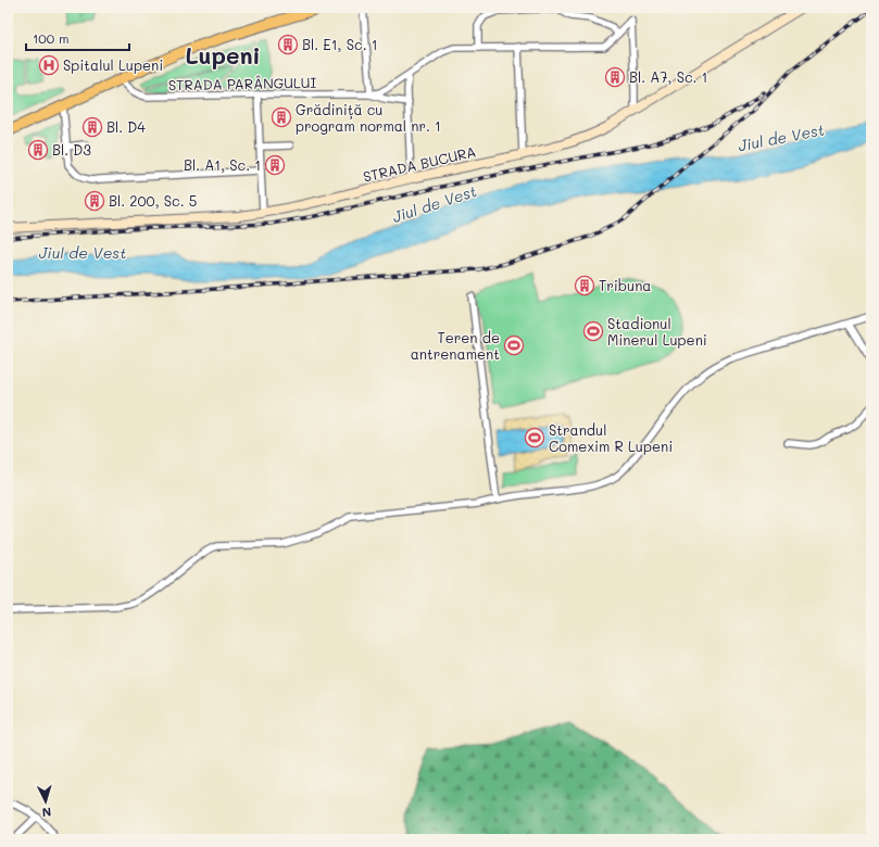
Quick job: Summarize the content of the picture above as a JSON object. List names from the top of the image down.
{
  "streets": {
    "main road": ["STRADA BUCURA"],
    "street": ["STRADA PARÂNGULUI"]
  },
  "crossings": [
    ["STRADA PARÂNGULUI", "STRADA BUCURA"]
  ],
  "districts": ["Lupeni"],
  "water": ["Jiul de Vest"],
  "places": {
    "building": [
      "Bl. E1, Sc. 1",
      "Bl. A7, Sc. 1",
      "Grădiniță cu program normal nr. 1",
      "Bl. D4",
      "Bl. D3",
      "Bl. A1, Sc. 1",
      "Bl. 200, Sc. 5",
      "Tribuna"
    ],
    "hospital": ["Spitalul Lupeni"],
    "sports": ["Stadionul Minerul Lupeni", "Teren de antrenament", "Strandul Comexim R Lupeni"]
  },
  "scale_bar": "100 m",
  "north": "bottom"
}
